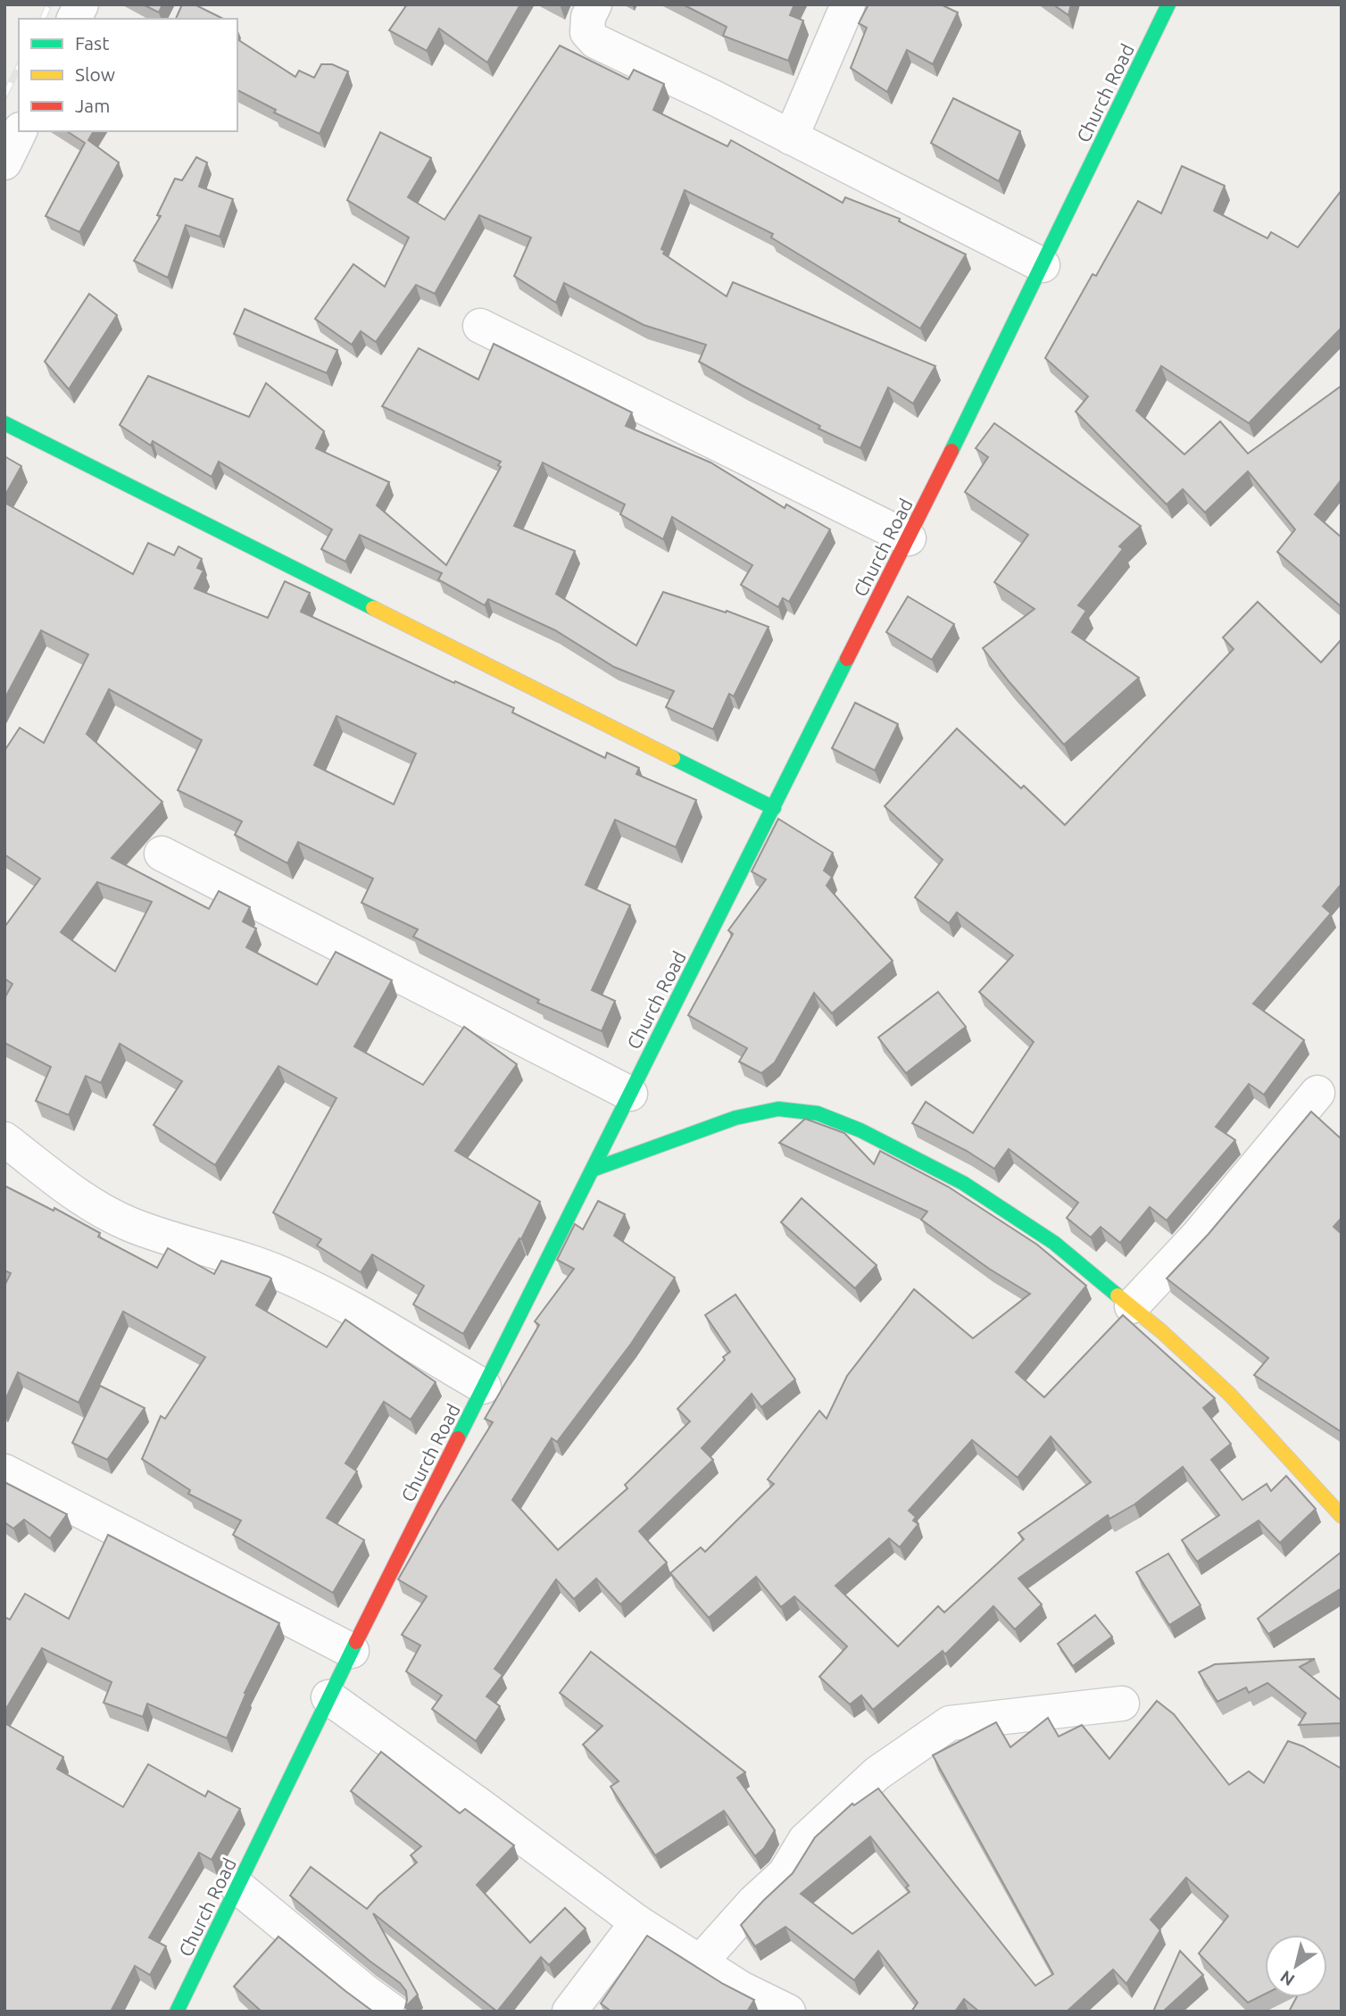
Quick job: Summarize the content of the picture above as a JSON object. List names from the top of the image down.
{
  "streets": {
    "street": ["Church Road"]
  },
  "legend": ["Fast", "Slow", "Jam"],
  "north": "bottom left"
}
